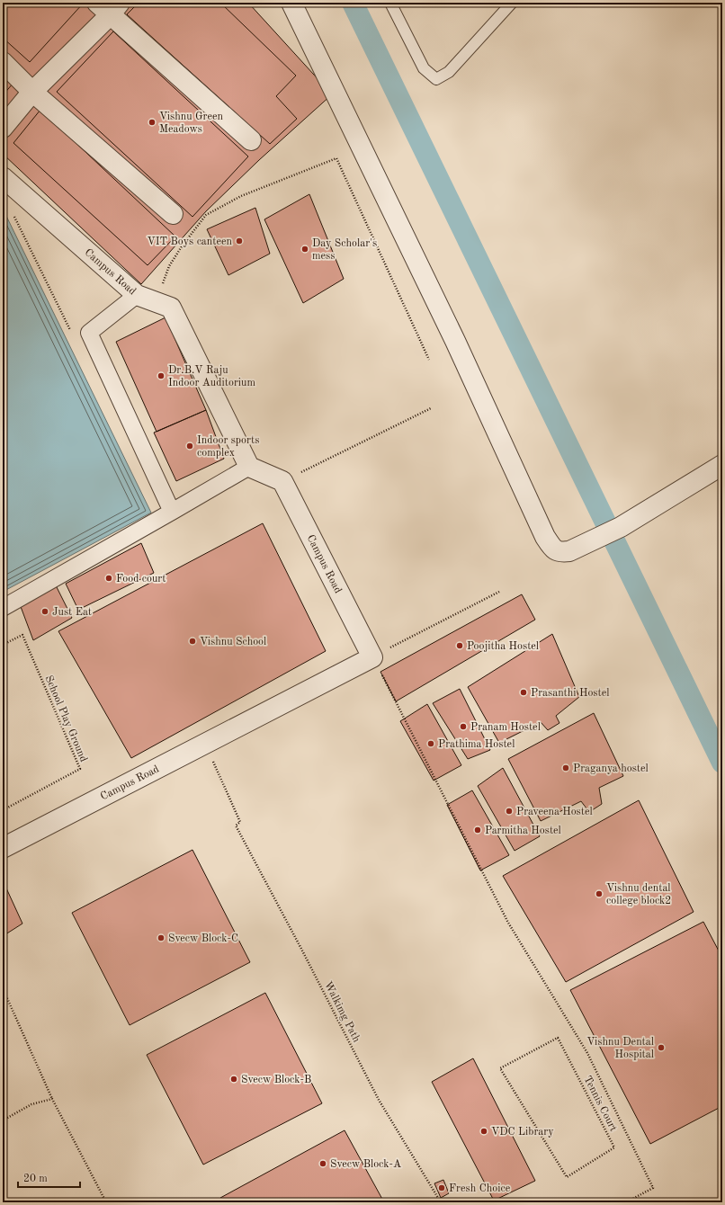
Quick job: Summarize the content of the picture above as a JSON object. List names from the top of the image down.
{
  "streets": {
    "street": ["Campus Road"],
    "path": ["School Play Ground", "Walkimg Path", "Tennis Court"]
  },
  "places": [
    "Vishnu Green Meadows",
    "VIT Boys canteen",
    "Day Scholar's mess",
    "Dr.B.V Raju Indoor Auditorium",
    "Indoor sports complex",
    "Food court",
    "Just Eat",
    "Vishnu School",
    "Poojitha Hostel",
    "Prasanthi Hostel",
    "Pranam Hostel",
    "Prathima Hostel",
    "Praganya hostel",
    "Praveena Hostel",
    "Parmitha Hostel",
    "Vishnu dental college block2",
    "Svecw Block-C",
    "Vishnu Dental Hospital",
    "Svecw Block-B",
    "VDC Library",
    "Svecw Block-A",
    "Fresh Choice"
  ],
  "scale_bar": "20 m"
}
